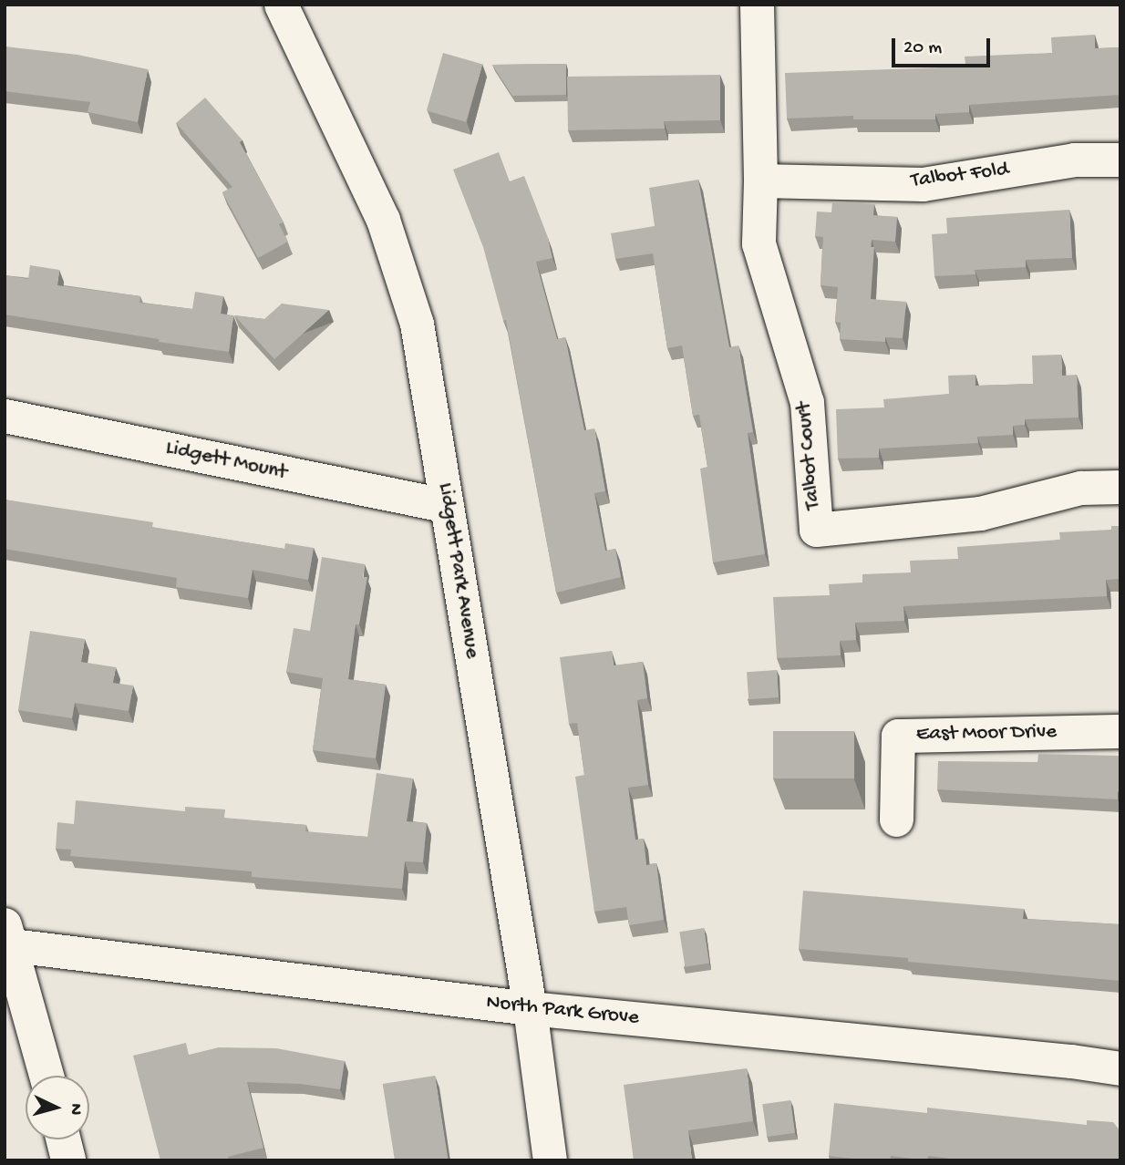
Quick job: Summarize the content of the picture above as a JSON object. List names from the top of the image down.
{
  "streets": {
    "street": [
      "Talbot Fold",
      "Talbot Court",
      "Lidgett Mount",
      "Lidgett Park Avenue",
      "East Moor Drive",
      "North Park Grove"
    ]
  },
  "crossings": [
    ["Talbot Fold", "Talbot Court"],
    ["Lidgett Mount", "Lidgett Park Avenue"],
    ["Lidgett Park Avenue", "North Park Grove"]
  ],
  "scale_bar": "20 m",
  "north": "right"
}
